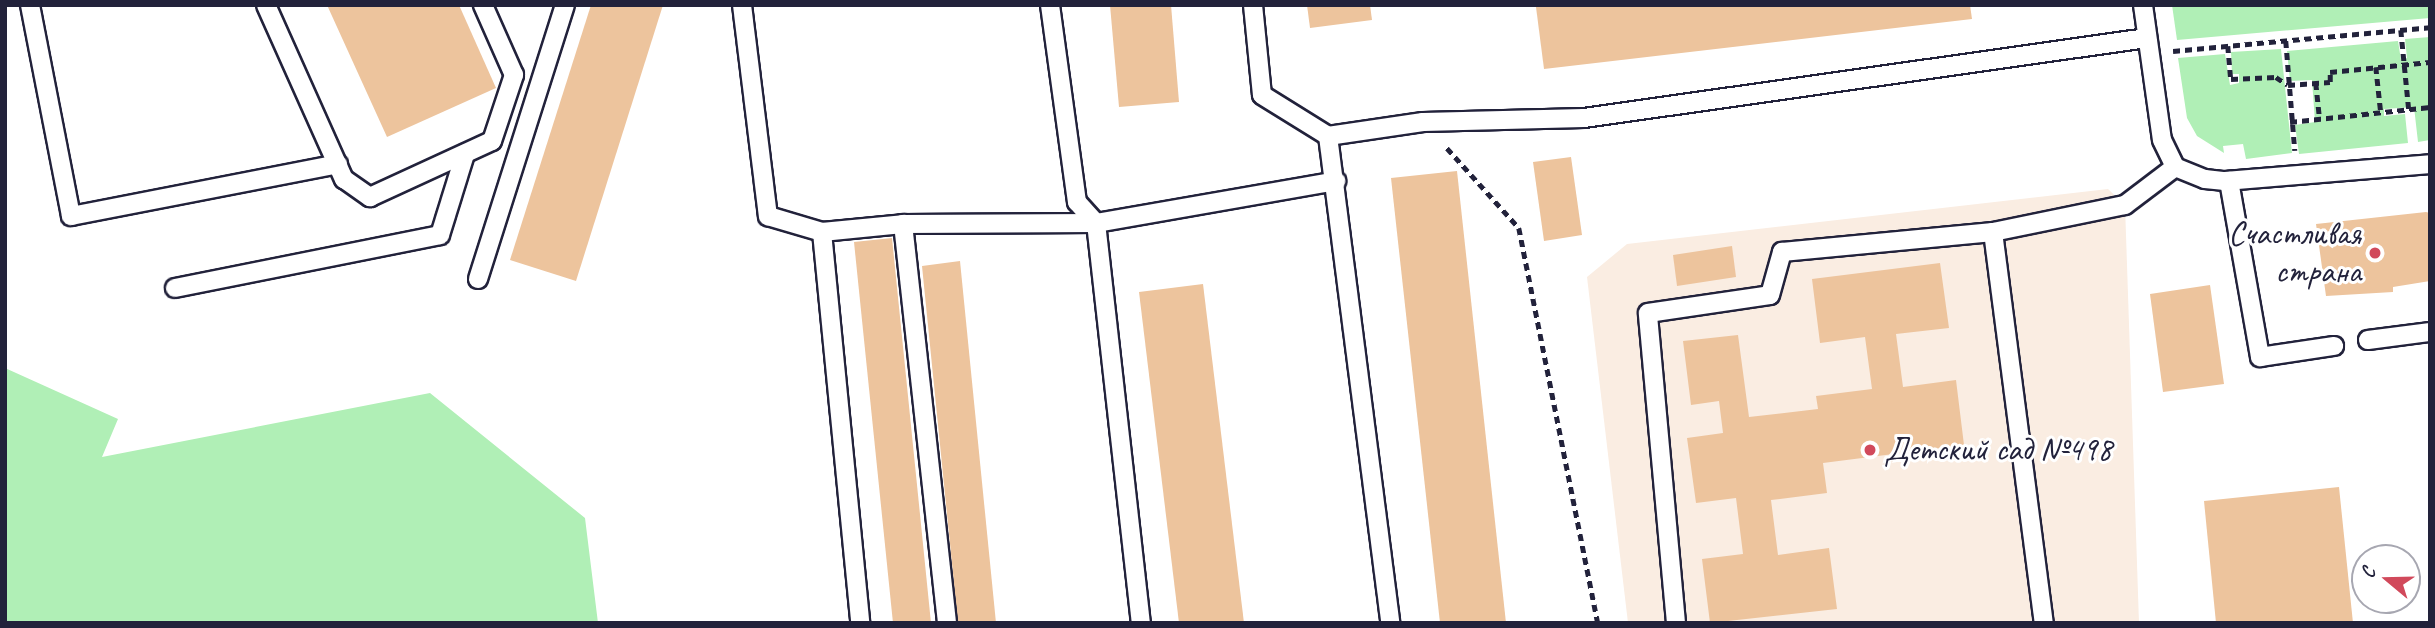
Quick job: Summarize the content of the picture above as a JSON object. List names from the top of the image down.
{
  "places": ["Счастливая страна", "Детский сад №498"],
  "north": "left"
}
